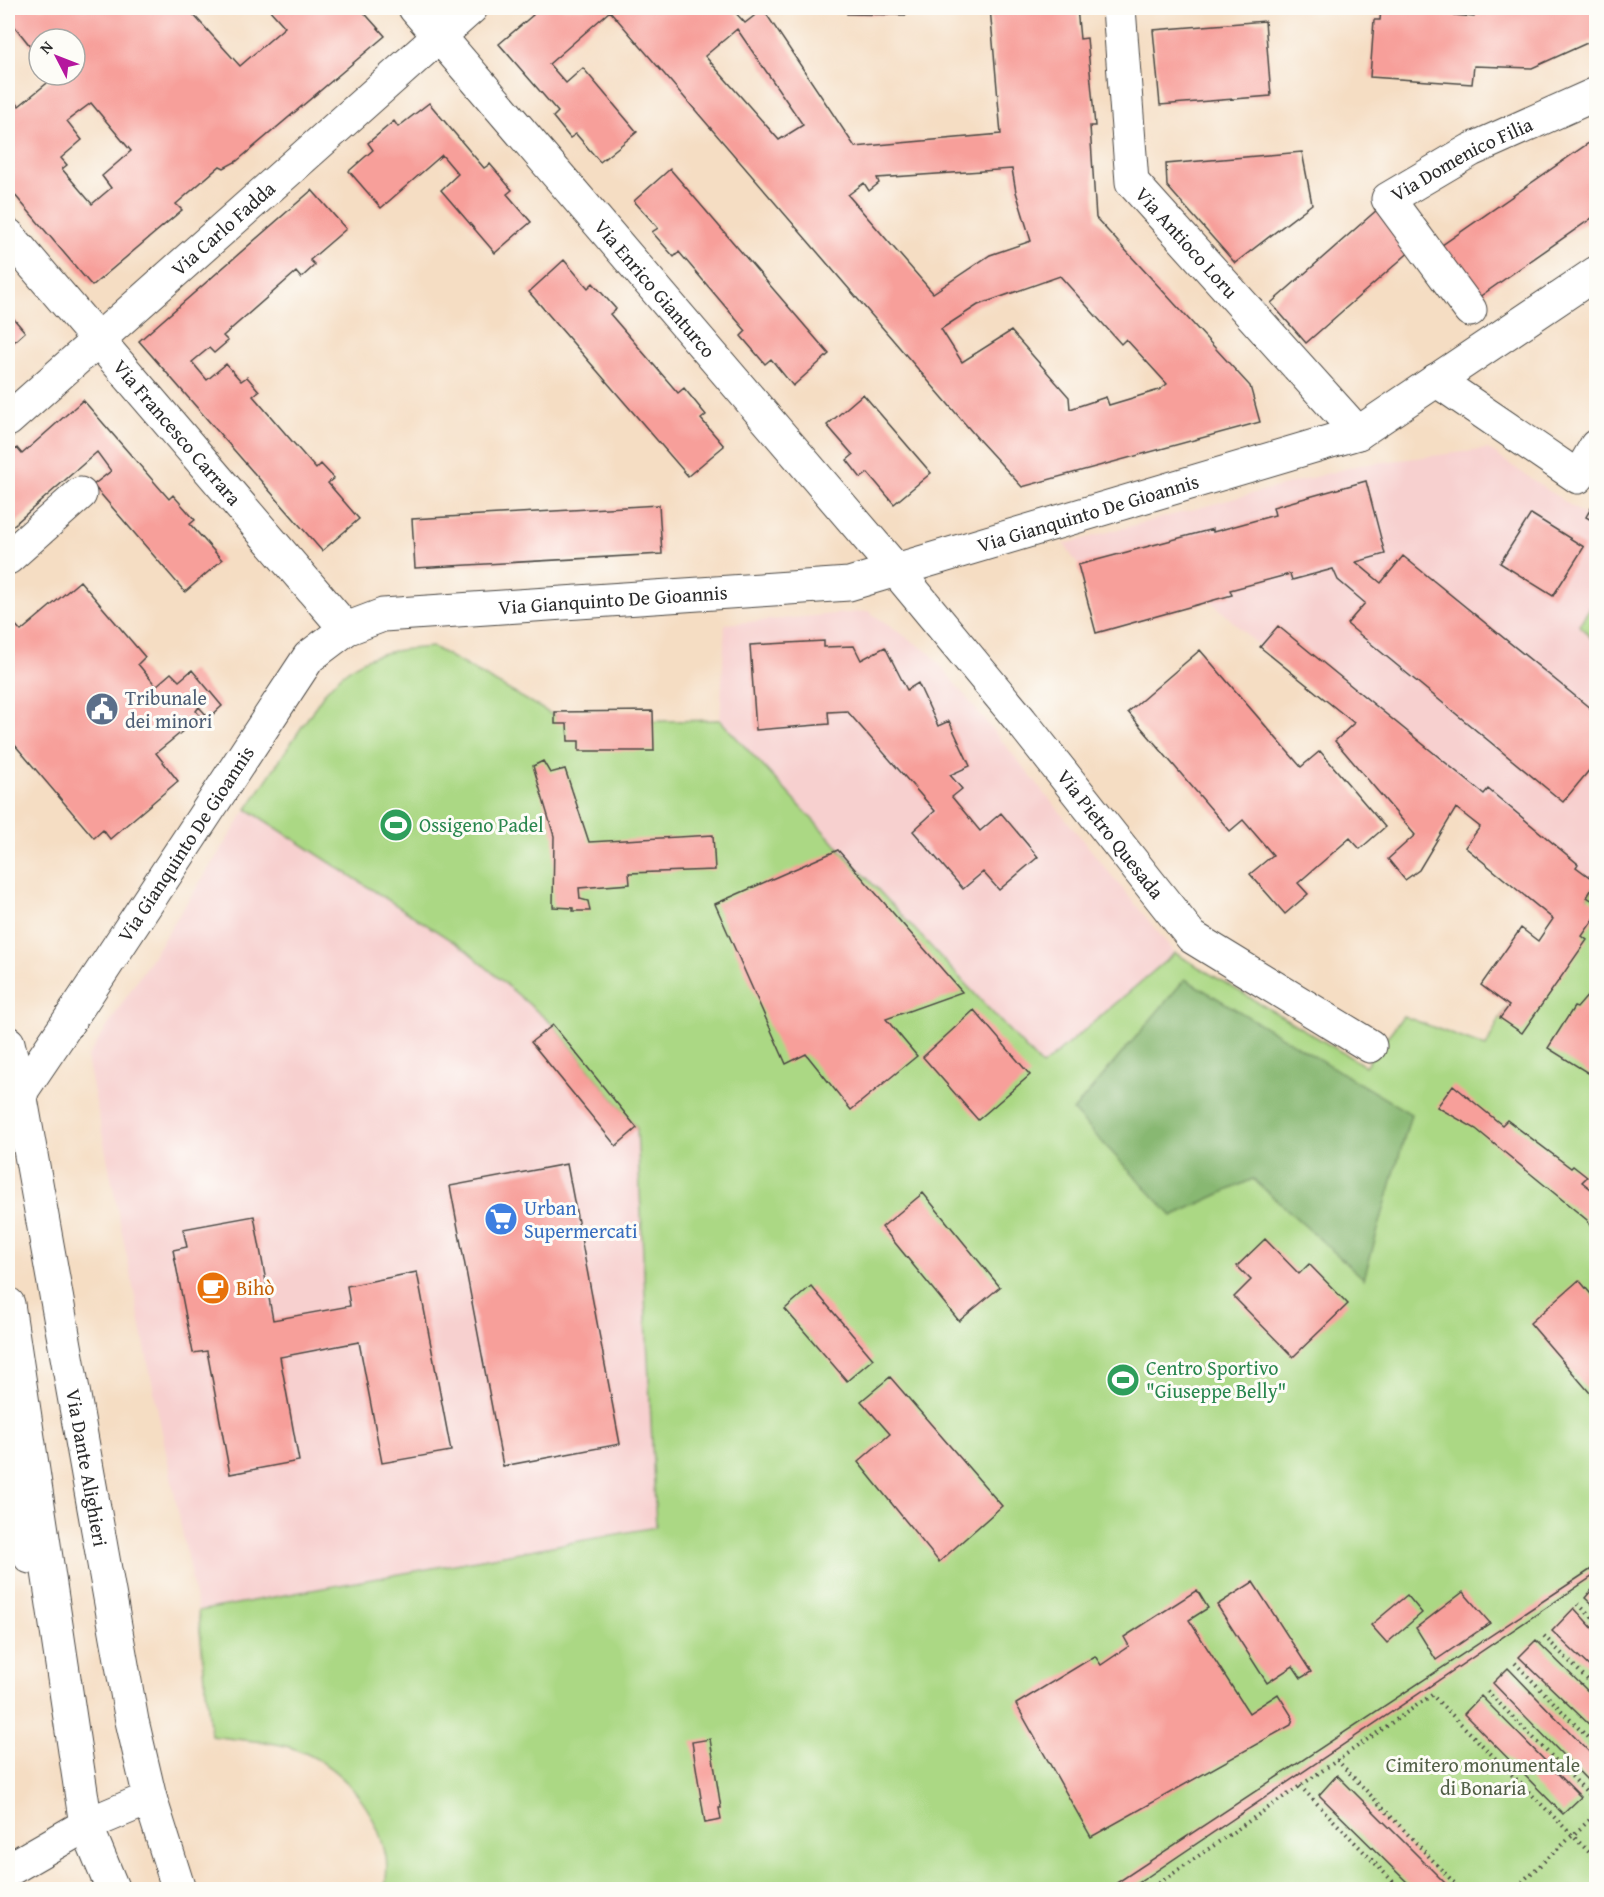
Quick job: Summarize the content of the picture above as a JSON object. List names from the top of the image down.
{
  "streets": {
    "street": [
      "Via Domenico Filia",
      "Via Carlo Fadda",
      "Via Antioco Loru",
      "Via Enrico Gianturco",
      "Via Francesco Carrara",
      "Via Gianquinto De Gioannis",
      "Via Pietro Quesada",
      "Via Dante Alighieri"
    ]
  },
  "crossings": [
    ["Via Carlo Fadda", "Via Enrico Gianturco"],
    ["Via Carlo Fadda", "Via Francesco Carrara"],
    ["Via Antioco Loru", "Via Gianquinto De Gioannis"],
    ["Via Enrico Gianturco", "Via Gianquinto De Gioannis"],
    ["Via Enrico Gianturco", "Via Pietro Quesada"],
    ["Via Francesco Carrara", "Via Gianquinto De Gioannis"],
    ["Via Gianquinto De Gioannis", "Via Pietro Quesada"],
    ["Via Gianquinto De Gioannis", "Via Dante Alighieri"]
  ],
  "parks": ["Cimitero monumentale di Bonaria"],
  "places": {
    "public building": ["Tribunale dei minori"],
    "sports": ["Ossigeno Padel", "Centro Sportivo \"Giuseppe Belly\""],
    "supermarket": ["Urban Supermercati"],
    "cafe": ["Bihò"]
  },
  "north": "top left"
}
